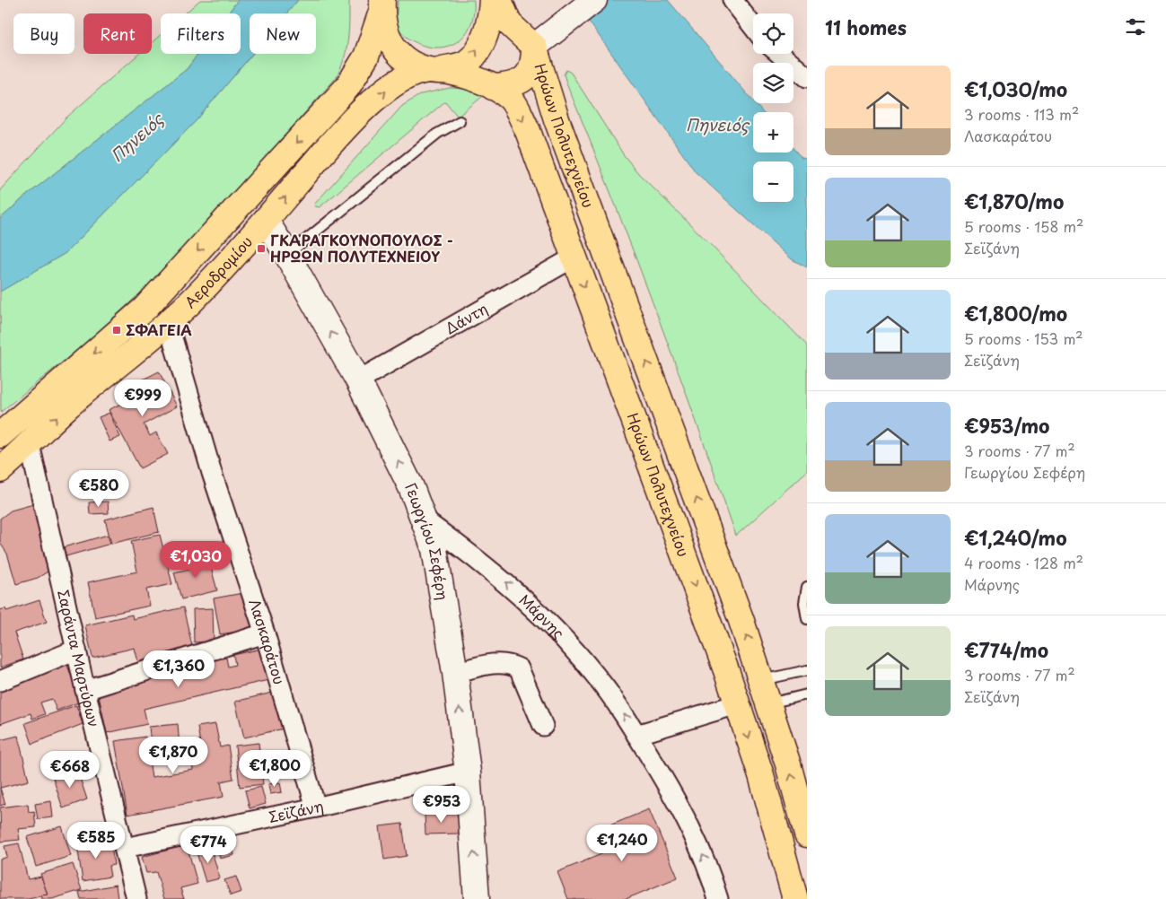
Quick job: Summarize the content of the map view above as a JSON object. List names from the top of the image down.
{
  "streets": {
    "main road": ["Ηρώων Πολυτεχνείου", "Αεροδρομίου"],
    "street": [
      "Δάντη",
      "Γεωργίου Σεφέρη",
      "Μάρνης",
      "Λασκαράτου",
      "Σαράντα Μαρτύρων",
      "Σεϊζάνη"
    ]
  },
  "crossings": [
    ["Ηρώων Πολυτεχνείου", "Αεροδρομίου"],
    ["Ηρώων Πολυτεχνείου", "Δάντη"],
    ["Αεροδρομίου", "Γεωργίου Σεφέρη"],
    ["Αεροδρομίου", "Λασκαράτου"],
    ["Αεροδρομίου", "Σαράντα Μαρτύρων"],
    ["Δάντη", "Γεωργίου Σεφέρη"],
    ["Γεωργίου Σεφέρη", "Μάρνης"],
    ["Γεωργίου Σεφέρη", "Σεϊζάνη"],
    ["Λασκαράτου", "Σεϊζάνη"],
    ["Σαράντα Μαρτύρων", "Σεϊζάνη"]
  ],
  "one_way": ["Γεωργίου Σεφέρη", "Μάρνης"],
  "water": ["Πηνειός"],
  "places": {
    "transit": ["ΓΚΑΡΑΓΚΟΥΝΟΠΟΥΛΟΣ - ΗΡΩΩΝ ΠΟΛΥΤΕΧΝΕΙΟΥ", "ΣΦΑΓΕΙΑ"]
  },
  "page": {
    "heading": "11 homes",
    "map_buttons": ["+", "−"],
    "chip": [
      "Buy",
      "Rent",
      "Filters",
      "New"
    ],
    "list": [
      {
        "name": "€1,030/mo",
        "note": "3 rooms · 113 m² · Λασκαράτου"
      },
      {
        "name": "€1,870/mo",
        "note": "5 rooms · 158 m² · Σεϊζάνη"
      },
      {
        "name": "€1,800/mo",
        "note": "5 rooms · 153 m² · Σεϊζάνη"
      },
      {
        "name": "€953/mo",
        "note": "3 rooms · 77 m² · Γεωργίου Σεφέρη"
      },
      {
        "name": "€1,240/mo",
        "note": "4 rooms · 128 m² · Μάρνης"
      },
      {
        "name": "€774/mo",
        "note": "3 rooms · 77 m² · Σεϊζάνη"
      }
    ],
    "price": [
      "€999",
      "€580",
      "€1,030",
      "€1,360",
      "€1,870",
      "€1,800",
      "€668",
      "€953",
      "€585",
      "€1,240",
      "€774"
    ]
  }
}
